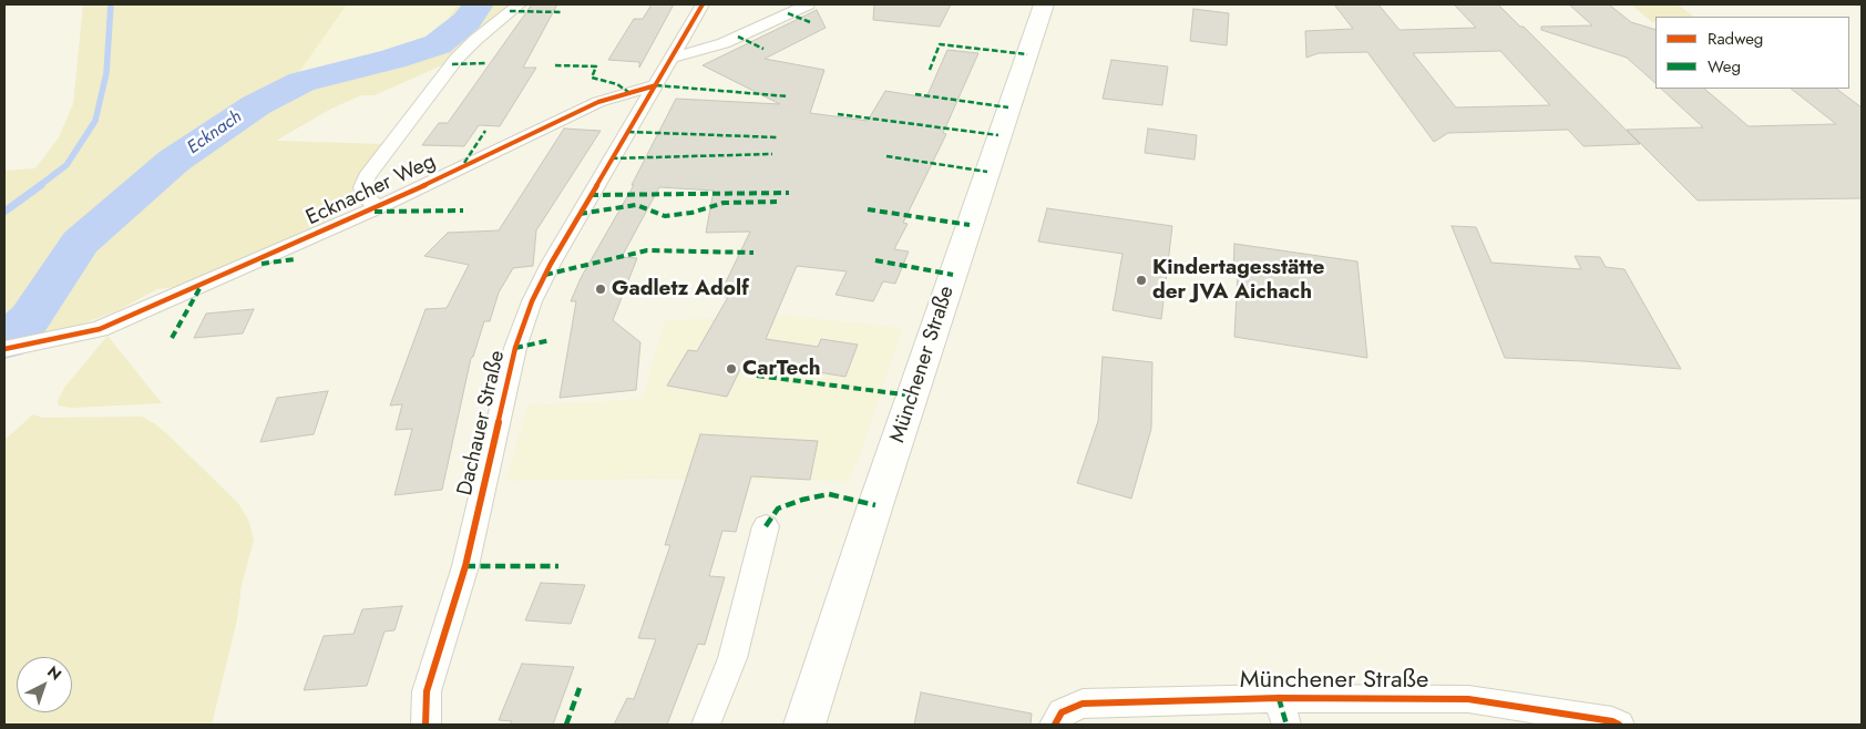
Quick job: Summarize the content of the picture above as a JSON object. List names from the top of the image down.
{
  "streets": {
    "main road": ["Münchener Straße"],
    "street": ["Ecknacher Weg", "Dachauer Straße"]
  },
  "crossings": [
    ["Ecknacher Weg", "Dachauer Straße"]
  ],
  "water": ["Ecknach"],
  "places": ["Kindertagesstätte der JVA Aichach", "Gadletz Adolf", "CarTech"],
  "legend": ["Radweg", "Weg"],
  "north": "top right"
}
